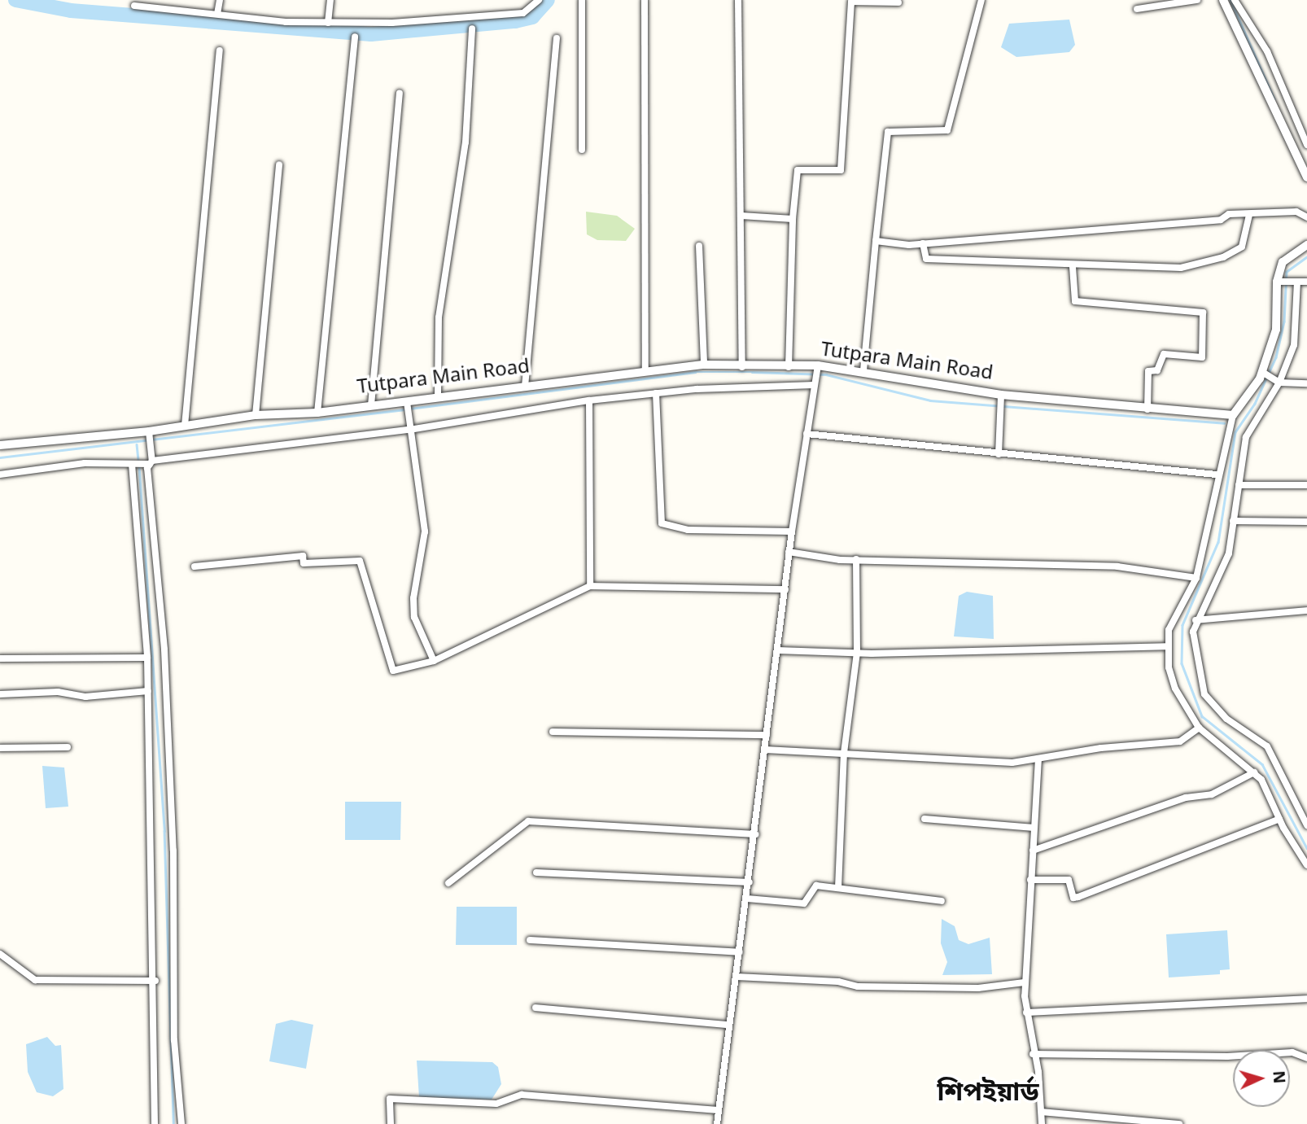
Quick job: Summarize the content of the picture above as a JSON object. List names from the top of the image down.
{
  "streets": {
    "street": ["Tutpara Main Road"]
  },
  "districts": ["শিপইয়ার্ড"],
  "north": "right"
}
